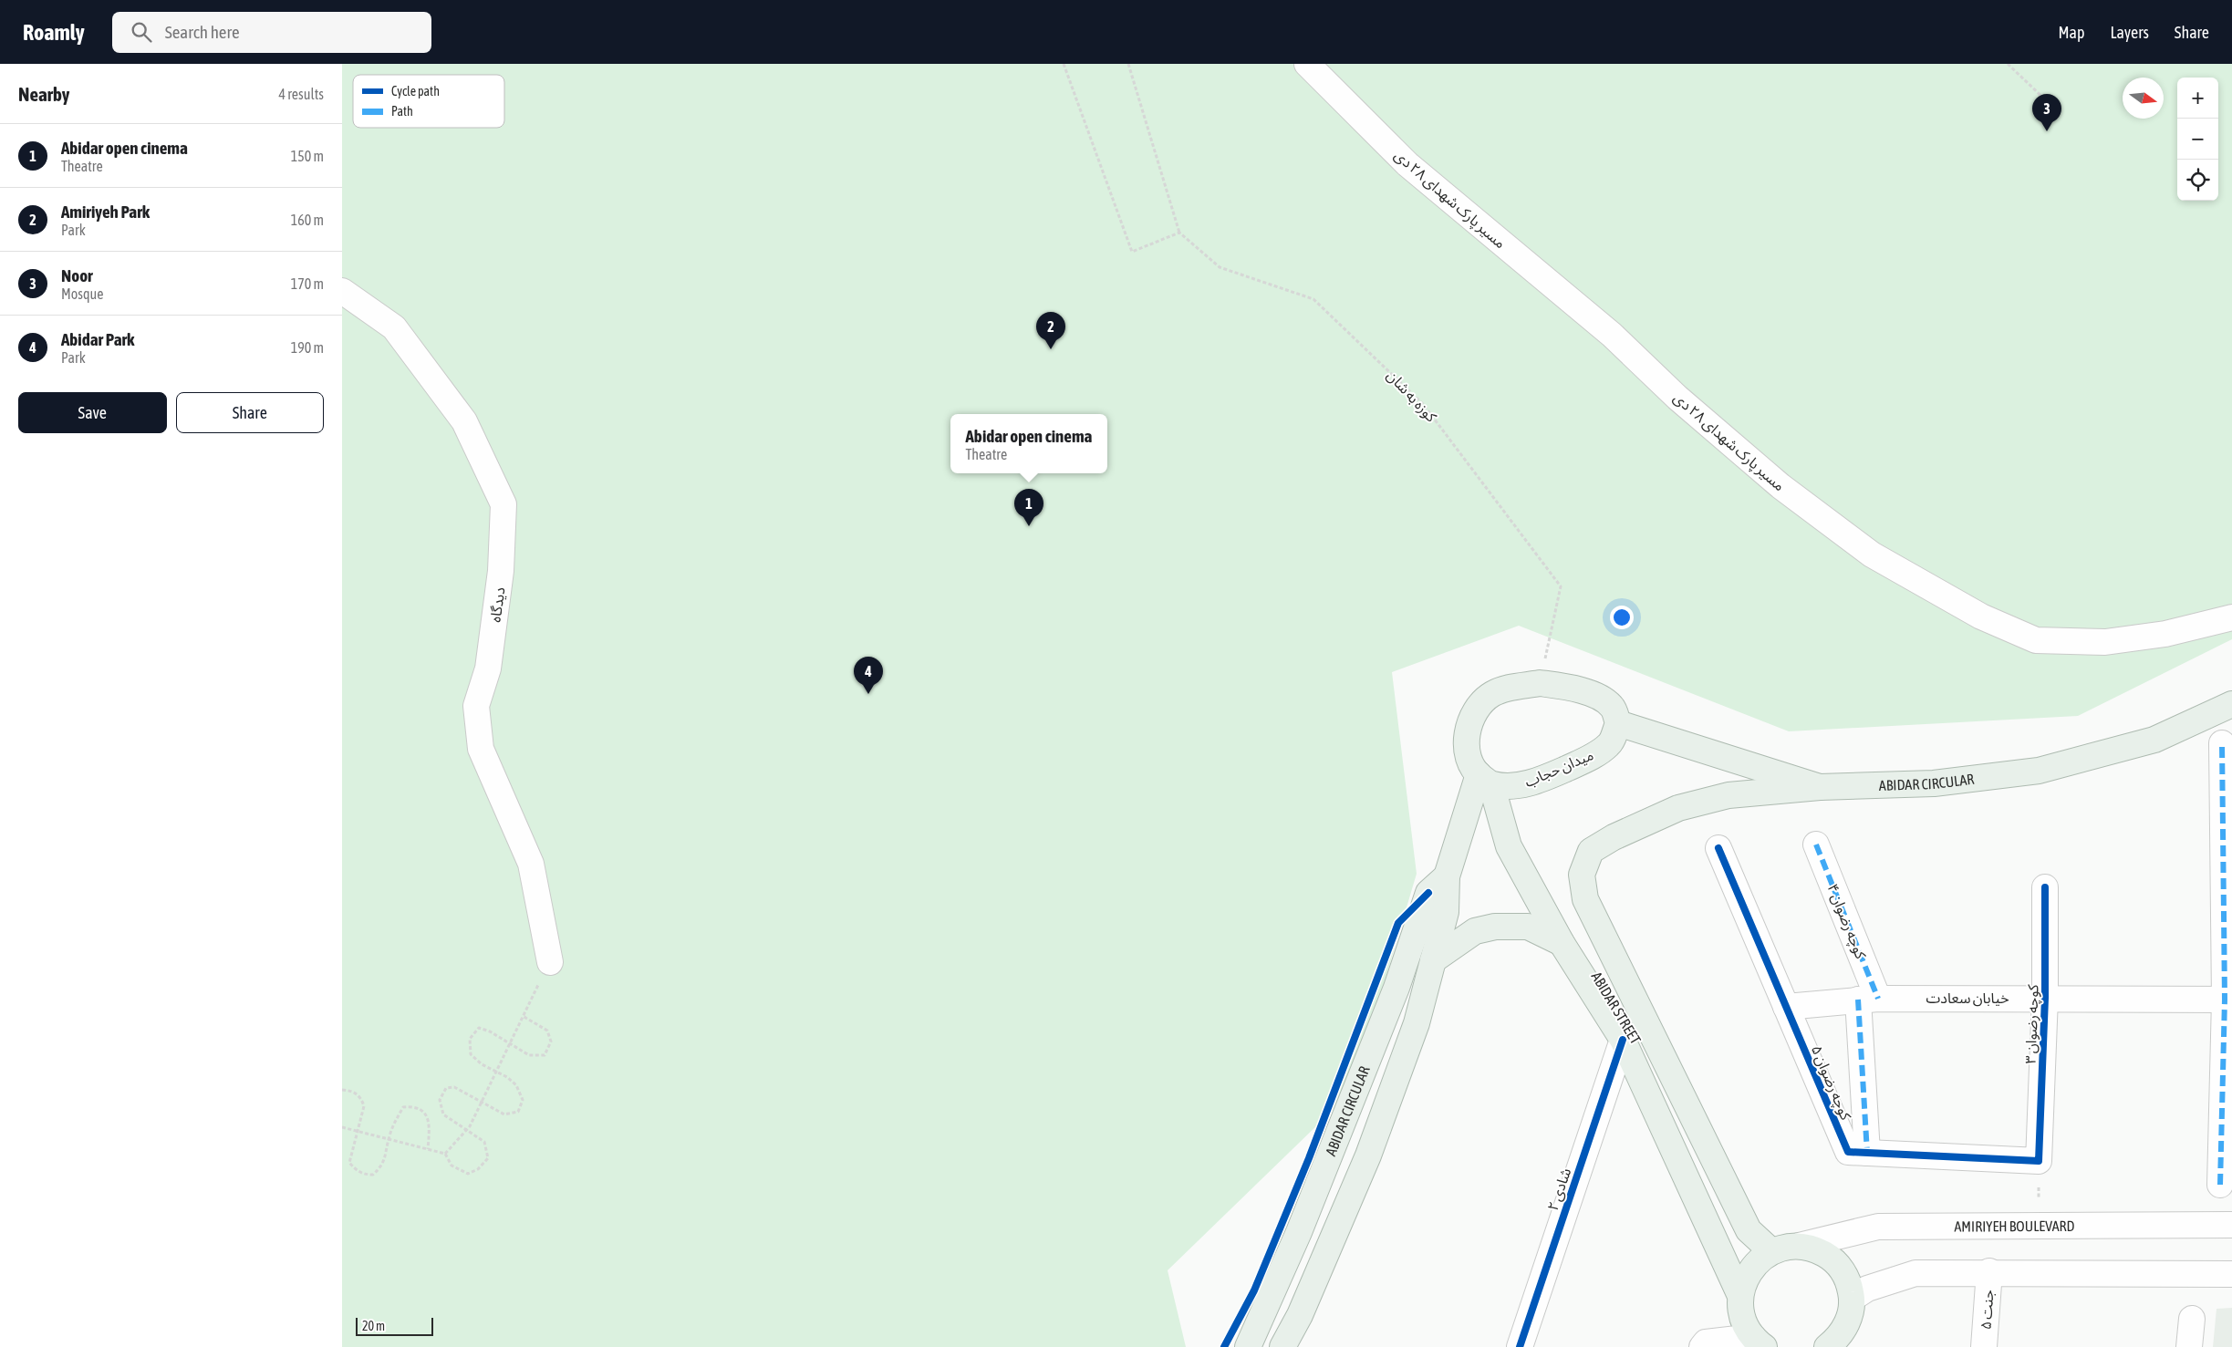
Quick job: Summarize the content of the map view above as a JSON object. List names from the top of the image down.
{
  "streets": {
    "main road": ["میدان حجاب", "ABIDAR CIRCULAR", "ABIDAR STREET"],
    "street": [
      "مسیر پارک شهدای ۲۸ دی",
      "دیدگاه",
      "کوچه رضوان ۴",
      "خیابان سعادت",
      "کوچه رضوان ۳",
      "کوچه رضوان ۵",
      "شادی ۲",
      "AMIRIYEH BOULEVARD",
      "جنت ۵"
    ],
    "path": ["کوزه به شان"]
  },
  "crossings": [
    ["کوزه به شان", "میدان حجاب"],
    ["کوزه به شان", "ABIDAR CIRCULAR"],
    ["کوزه به شان", "ABIDAR STREET"],
    ["میدان حجاب", "ABIDAR CIRCULAR"],
    ["میدان حجاب", "ABIDAR STREET"],
    ["ABIDAR CIRCULAR", "ABIDAR STREET"],
    ["کوچه رضوان ۴", "خیابان سعادت"],
    ["کوچه رضوان ۴", "کوچه رضوان ۵"],
    ["خیابان سعادت", "کوچه رضوان ۳"],
    ["خیابان سعادت", "کوچه رضوان ۵"],
    ["ABIDAR STREET", "شادی ۲"],
    ["کوچه رضوان ۳", "کوچه رضوان ۵"]
  ],
  "legend": ["Cycle path", "Path"],
  "scale_bar": "20 m",
  "north": "right",
  "page": {
    "header": "Roamly",
    "search": "Search here",
    "nav": ["Map", "Layers", "Share"],
    "heading": ["Nearby", "4 results"],
    "map_buttons": ["+", "−"],
    "pins": [
      "3",
      "2",
      "1",
      "4"
    ],
    "list": [
      {
        "mark": "1",
        "name": "Abidar open cinema",
        "note": "Theatre",
        "value": "150 m"
      },
      {
        "mark": "2",
        "name": "Amiriyeh Park",
        "note": "Park",
        "value": "160 m"
      },
      {
        "mark": "3",
        "name": "Noor",
        "note": "Mosque",
        "value": "170 m"
      },
      {
        "mark": "4",
        "name": "Abidar Park",
        "note": "Park",
        "value": "190 m"
      }
    ],
    "buttons": ["Save", "Share"],
    "popup": ["Abidar open cinema", "Theatre"],
    "scale": "20 m"
  }
}
